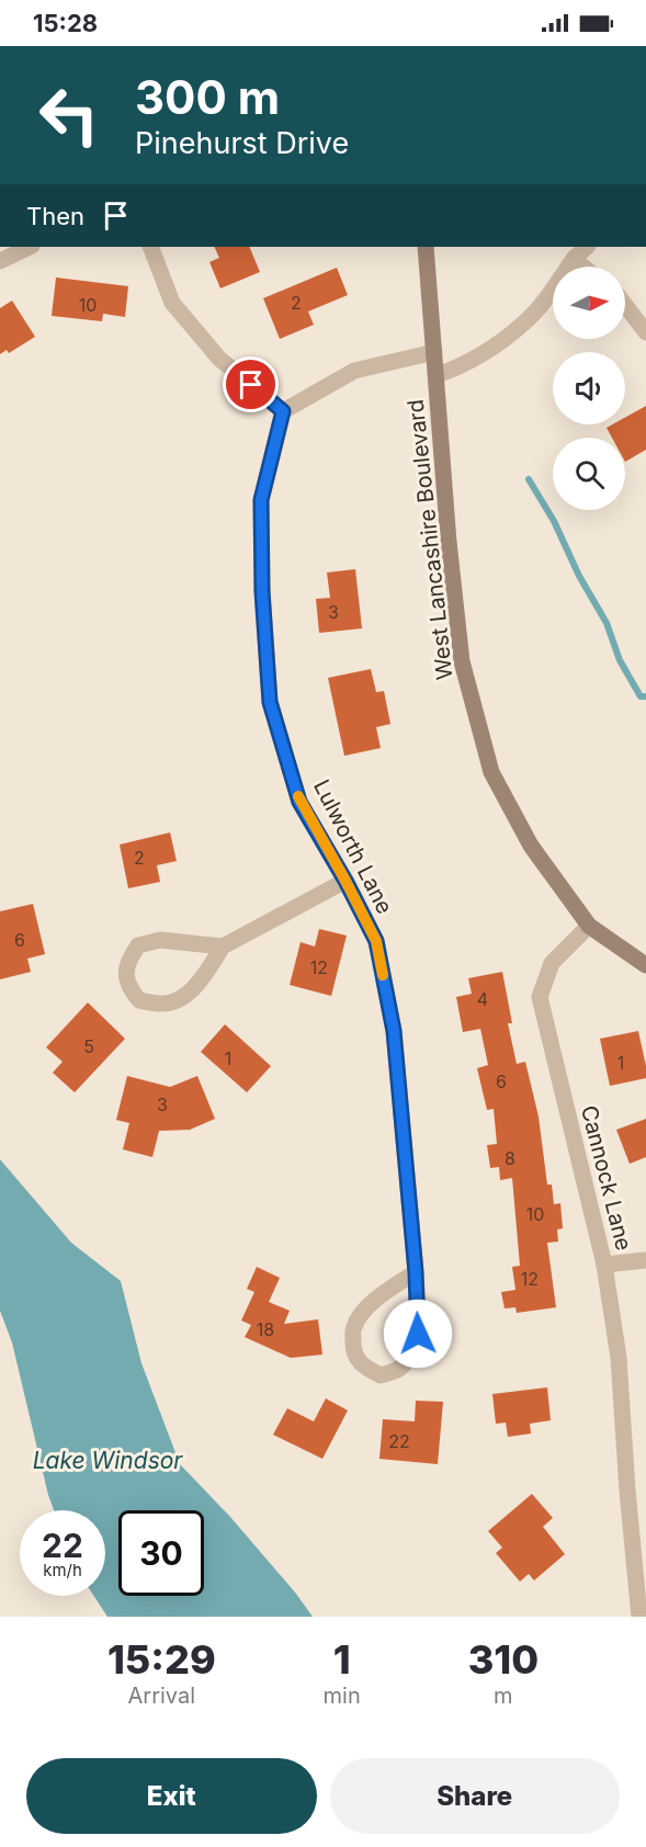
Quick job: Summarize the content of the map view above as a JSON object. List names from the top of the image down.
{
  "streets": {
    "main road": ["West Lancashire Boulevard"],
    "street": ["Lulworth Lane", "Cannock Lane"]
  },
  "crossings": [
    ["West Lancashire Boulevard", "Cannock Lane"]
  ],
  "water": ["Lake Windsor"],
  "house_numbers": [
    "2",
    "10",
    "3",
    "2",
    "6",
    "12",
    "4",
    "5",
    "1",
    "1",
    "6",
    "3",
    "8",
    "10",
    "12",
    "18",
    "22"
  ],
  "north": "right",
  "page": {
    "status": "15:28",
    "turn": ["300 m", "Pinehurst Drive"],
    "then": "Then",
    "speed": "22 km/h",
    "limit": "30",
    "eta": [
      "15:29",
      "Arrival",
      "1",
      "min",
      "310",
      "m"
    ],
    "buttons": ["Exit", "Share"]
  }
}
